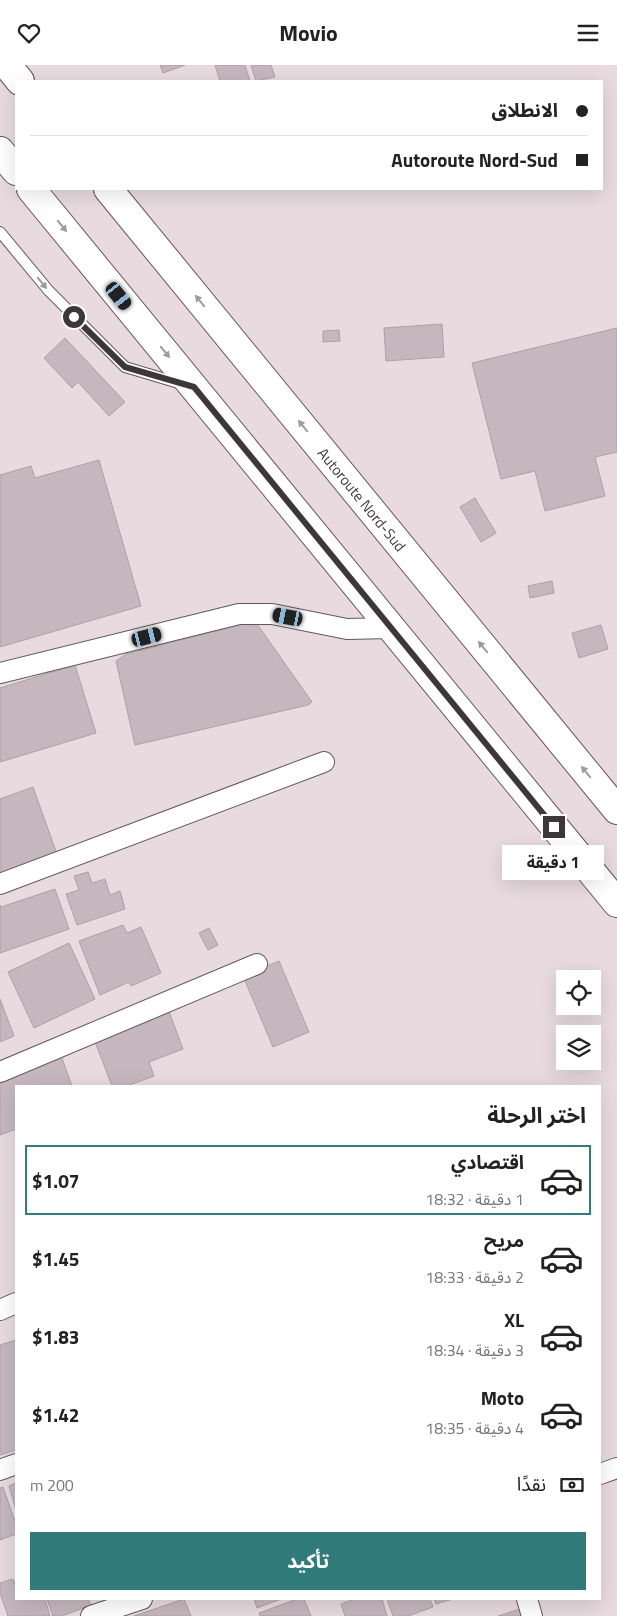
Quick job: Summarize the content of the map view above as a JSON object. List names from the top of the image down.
{
  "streets": {
    "highway": ["Autoroute Nord-Sud"]
  },
  "page": {
    "header": "Movio",
    "banner": ["الانطلاق", "Autoroute Nord-Sud"],
    "bubble": "1 دقيقة",
    "heading": "اختر الرحلة",
    "list": [
      {
        "name": "اقتصادي",
        "note": "1 دقيقة · 18:32",
        "value": "$1.07"
      },
      {
        "name": "مريح",
        "note": "2 دقيقة · 18:33",
        "value": "$1.45"
      },
      {
        "name": "XL",
        "note": "3 دقيقة · 18:34",
        "value": "$1.83"
      },
      {
        "name": "Moto",
        "note": "4 دقيقة · 18:35",
        "value": "$1.42"
      }
    ],
    "pay": ["نقدًا", "200 m"],
    "buttons": "تأكيد"
  }
}
